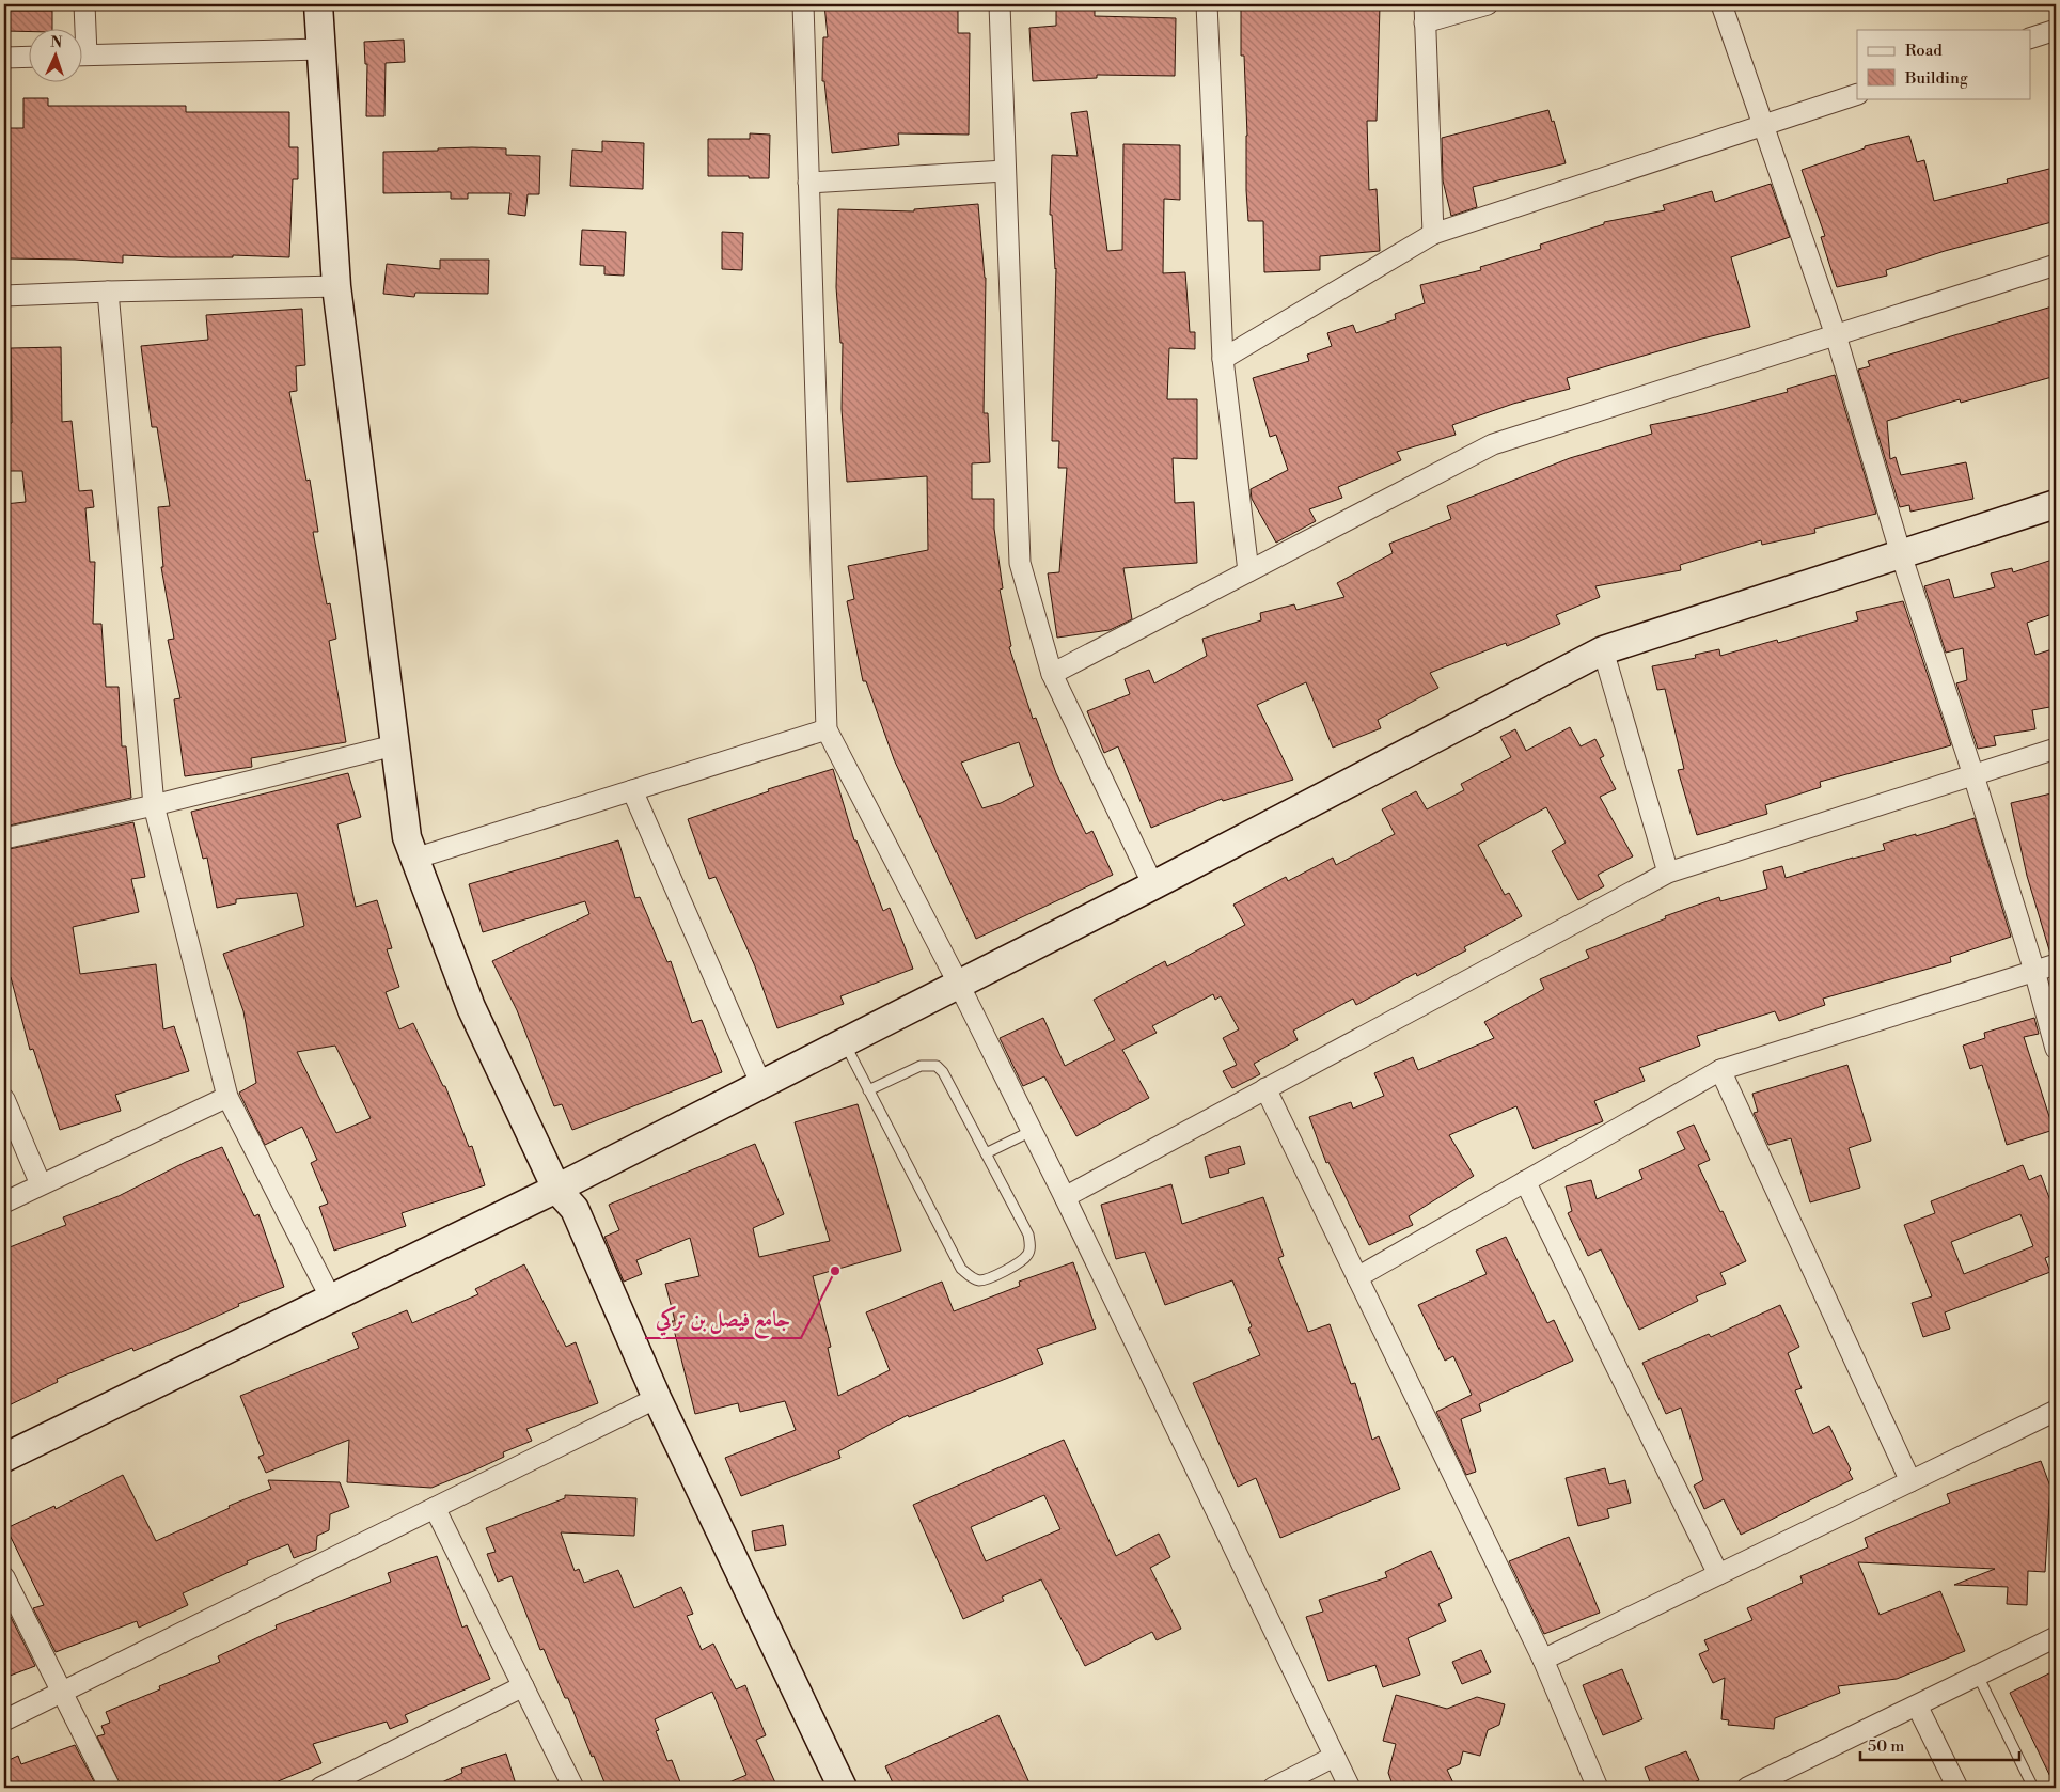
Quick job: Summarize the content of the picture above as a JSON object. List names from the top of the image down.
{
  "places": ["جامع فيصل بن تركي"],
  "legend": ["Road", "Building"],
  "scale_bar": "50 m",
  "north": "top"
}
